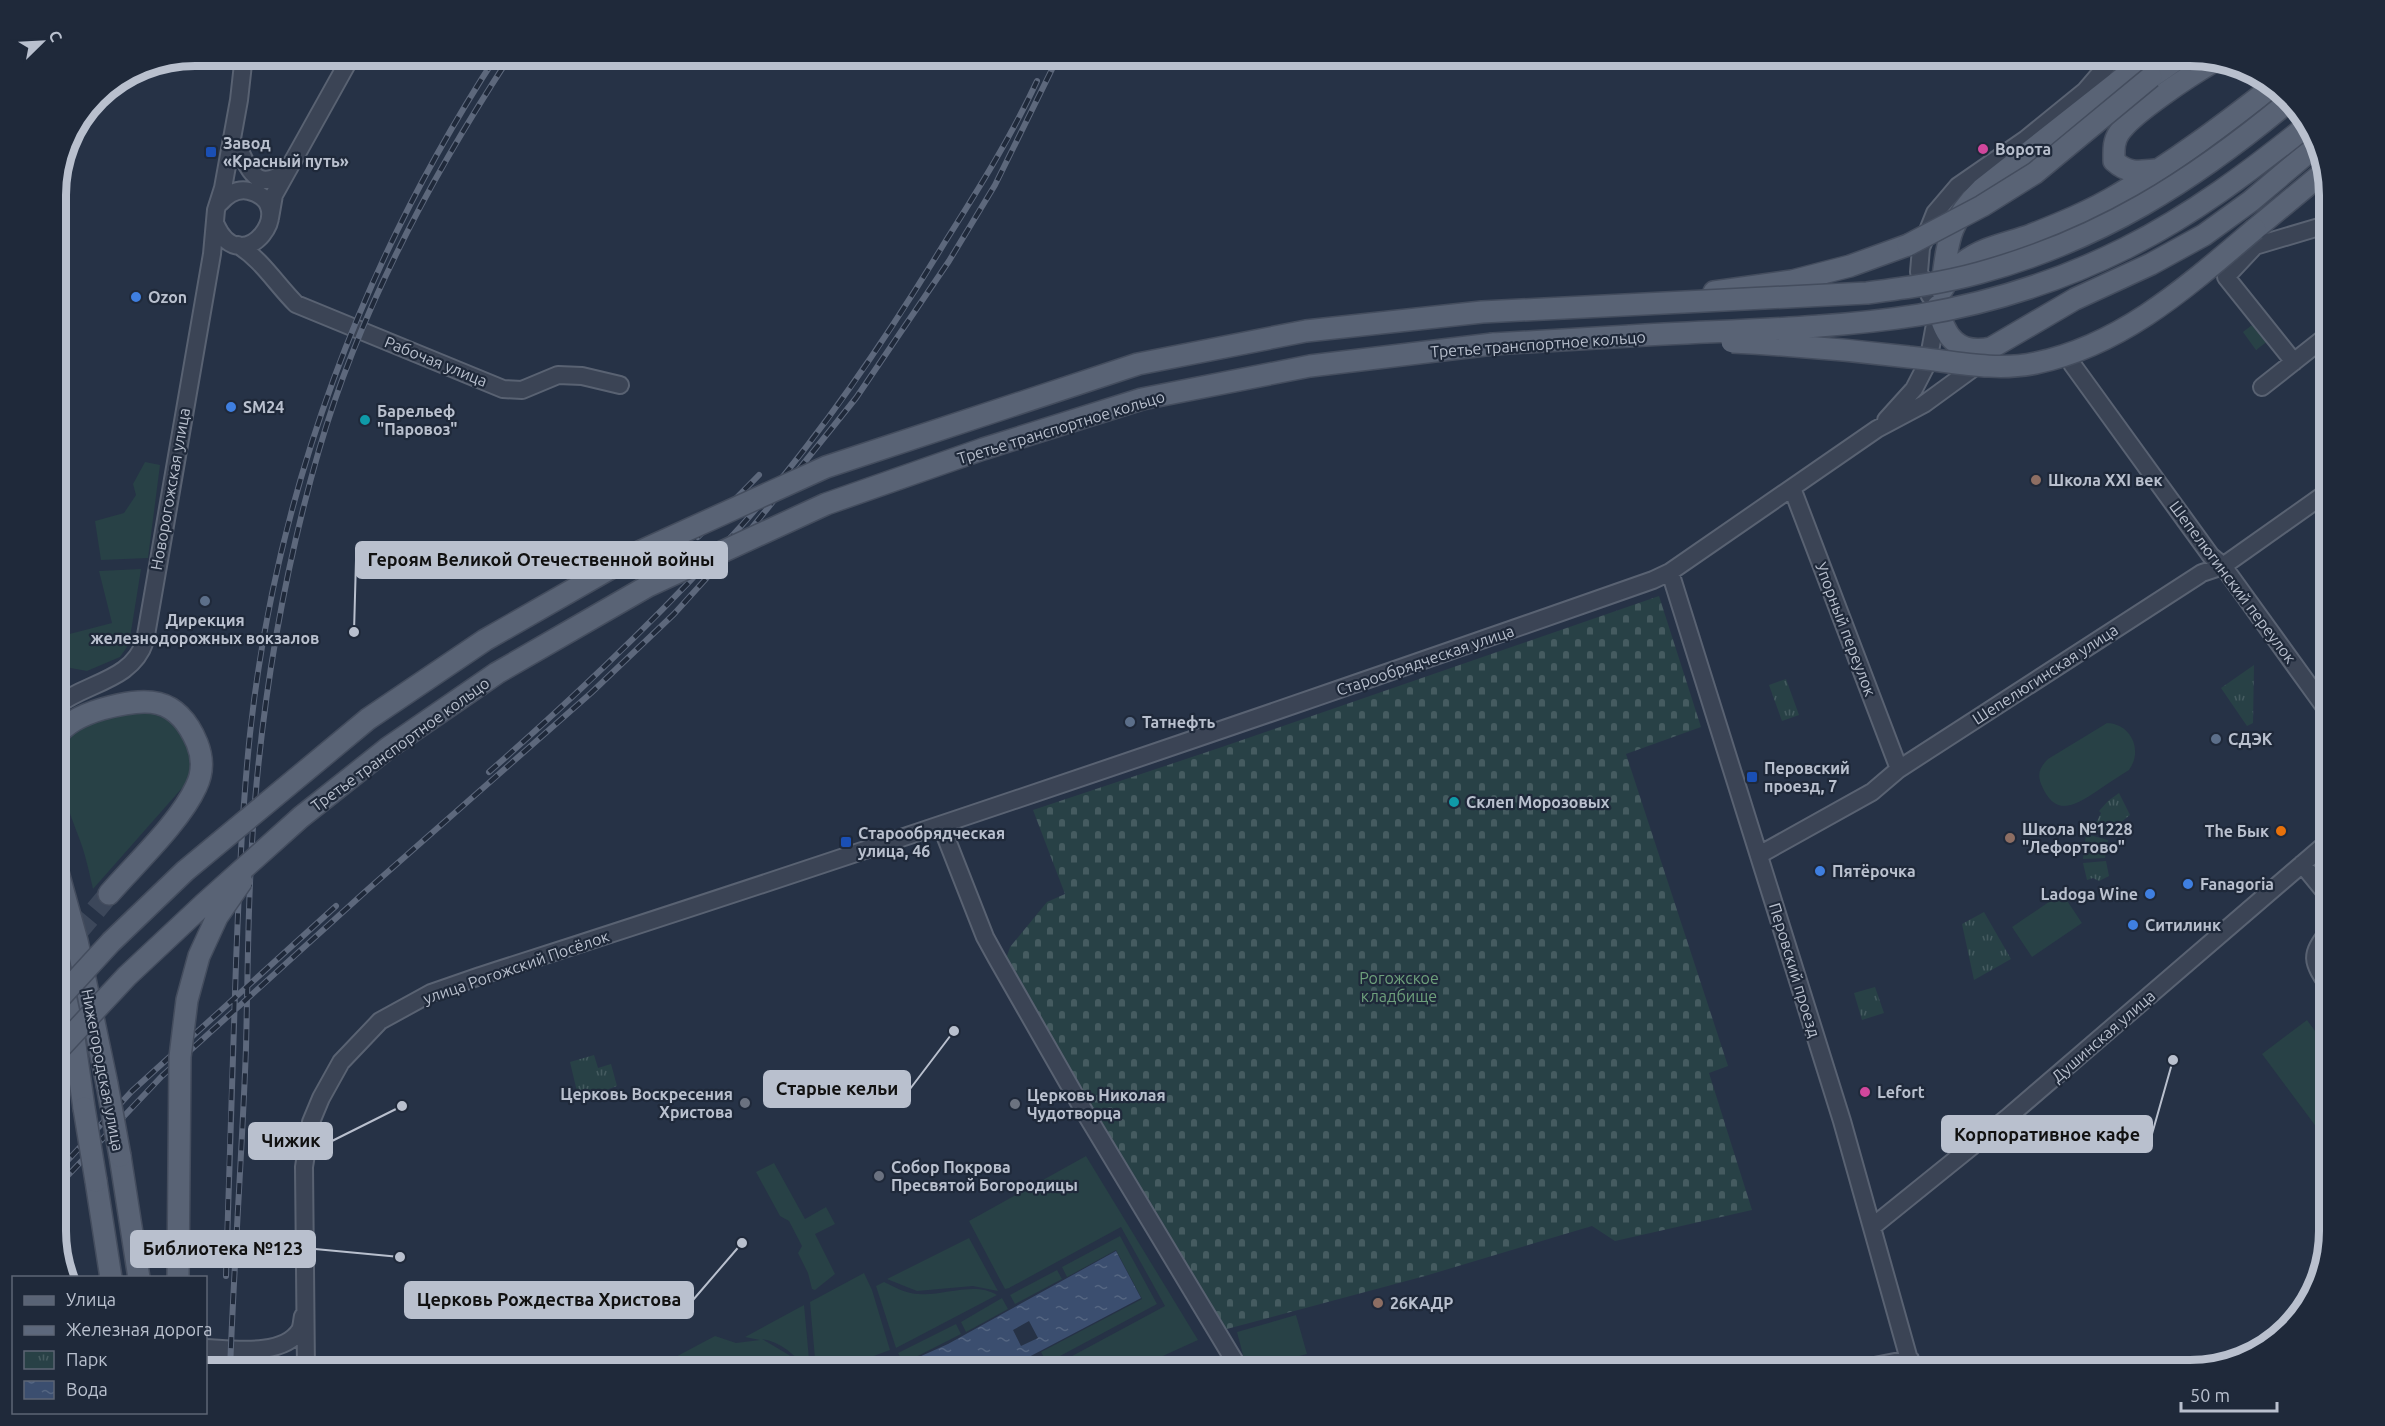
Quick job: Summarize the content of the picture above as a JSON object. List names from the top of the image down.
{
  "streets": {
    "main road": ["Третье транспортное кольцо", "Нижегородская улица"],
    "street": [
      "Рабочая улица",
      "Новорогожская улица",
      "Шепелюгинский переулок",
      "Упорный переулок",
      "Старообрядческая улица",
      "Шепелюгинская улица",
      "улица Рогожский Посёлок",
      "Перовский проезд",
      "Душинская улица"
    ]
  },
  "crossings": [
    ["Рабочая улица", "Новорогожская улица"],
    ["Шепелюгинский переулок", "Шепелюгинская улица"],
    ["Упорный переулок", "Старообрядческая улица"],
    ["Упорный переулок", "Шепелюгинская улица"],
    ["Старообрядческая улица", "улица Рогожский Посёлок"],
    ["Старообрядческая улица", "Перовский проезд"],
    ["Шепелюгинская улица", "Перовский проезд"],
    ["Перовский проезд", "Душинская улица"]
  ],
  "parks": ["Рогожское кладбище"],
  "places": {
    "other": [
      "Ворота",
      "Ozon",
      "SM24",
      "Барельеф \"Паровоз\"",
      "Школа XXI век",
      "Дирекция железнодорожных вокзалов",
      "Героям Великой Отечественной войны",
      "Татнефть",
      "СДЭК",
      "Склеп Морозовых",
      "The Бык",
      "Школа №1228 \"Лефортово\"",
      "Пятёрочка",
      "Fanagoria",
      "Ladoga Wine",
      "Ситилинк",
      "Старые кельи",
      "Корпоративное кафе",
      "Lefort",
      "Церковь Воскресения Христова",
      "Церковь Николая Чудотворца",
      "Чижик",
      "Собор Покрова Пресвятой Богородицы",
      "Церковь Рождества Христова",
      "Библиотека №123",
      "26КАДР"
    ],
    "transit": ["Завод «Красный путь»", "Перовский проезд, 7", "Старообрядческая улица, 46"]
  },
  "legend": [
    "Улица",
    "Железная дорога",
    "Парк",
    "Вода"
  ],
  "scale_bar": "50 m",
  "north": "top right"
}
